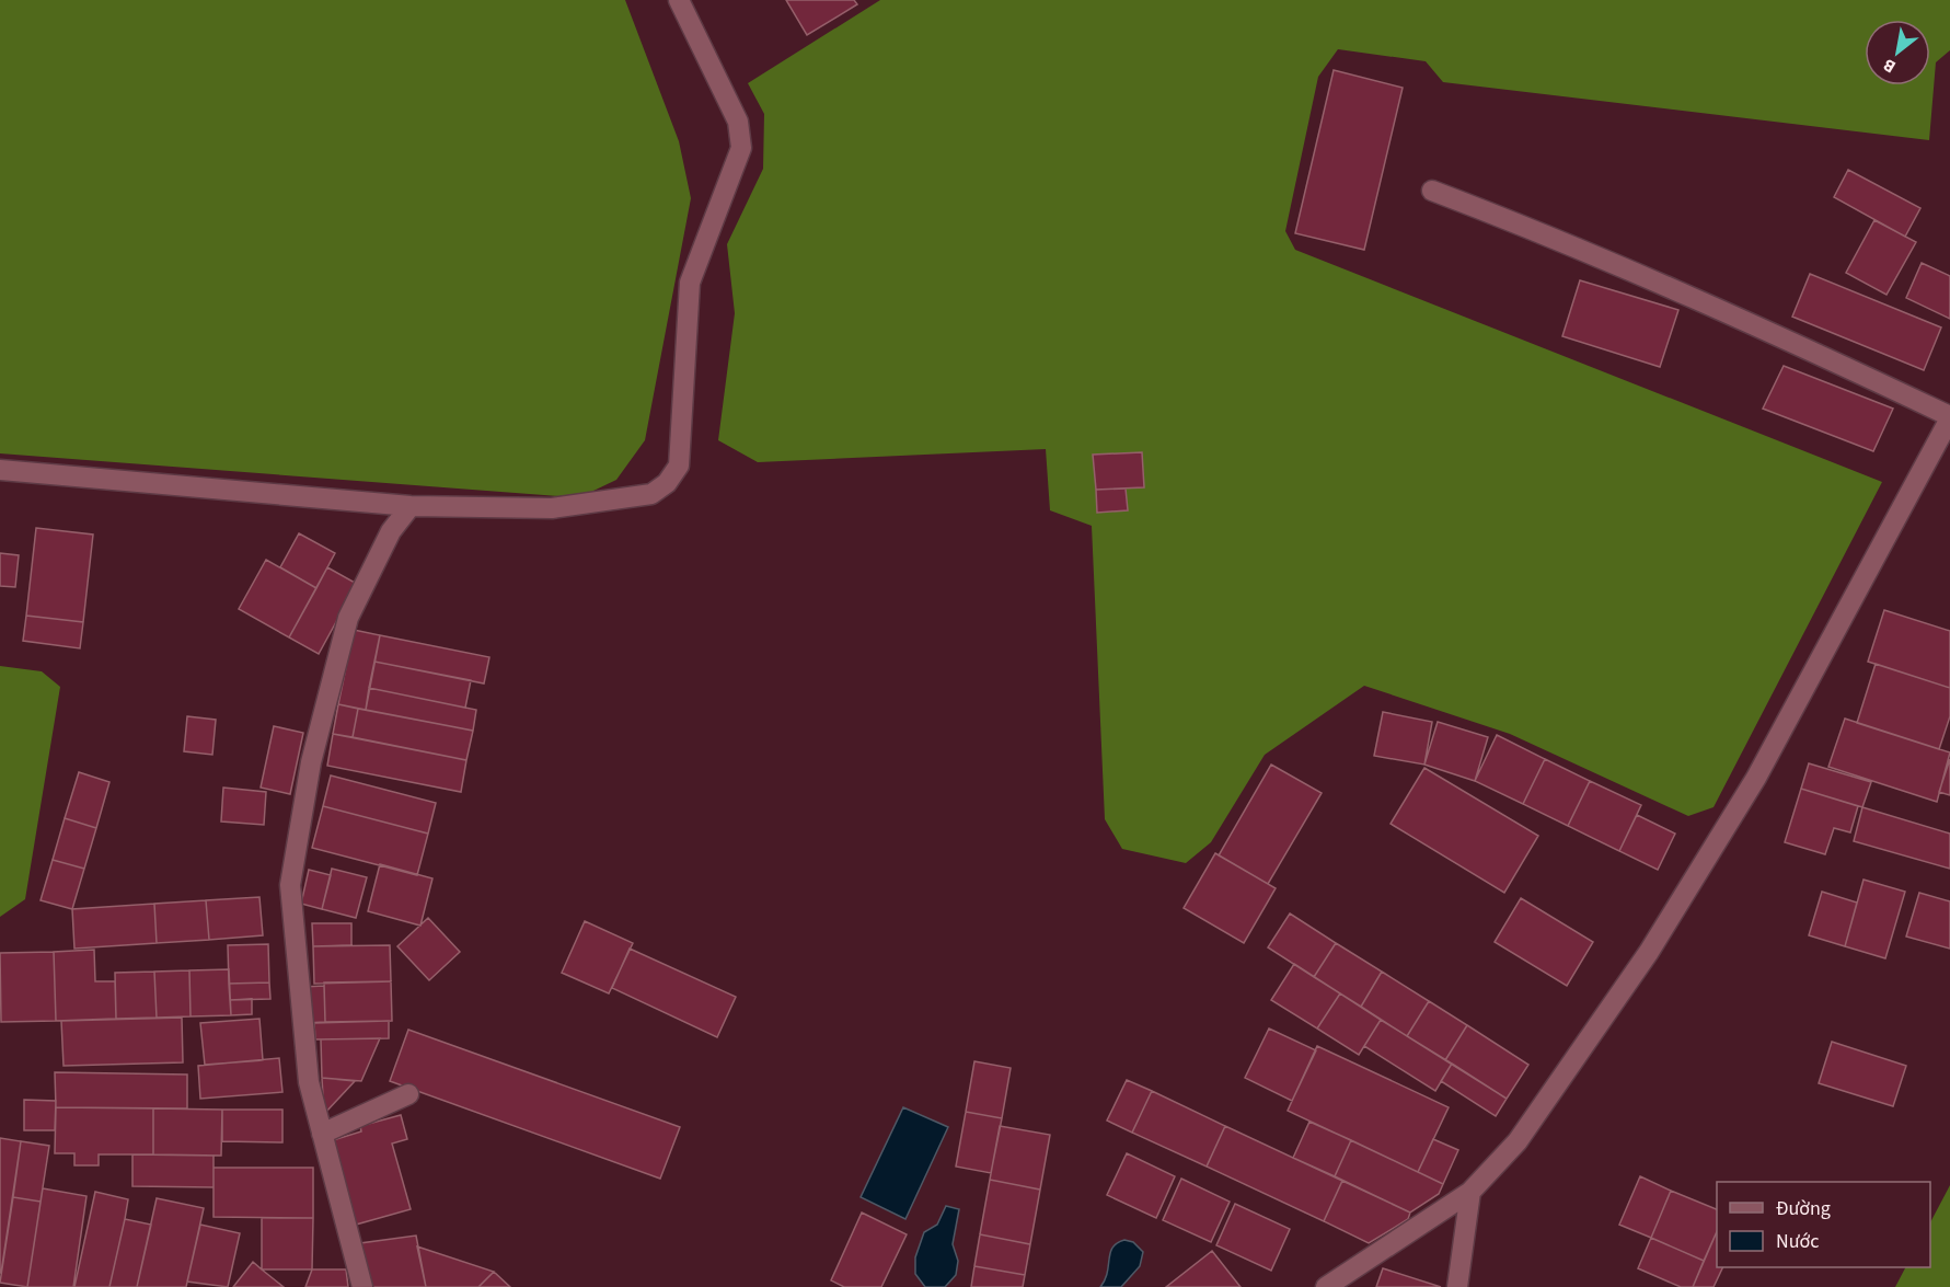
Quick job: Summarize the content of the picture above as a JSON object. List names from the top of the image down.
{
  "legend": ["Đường", "Nước"],
  "north": "bottom left"
}
